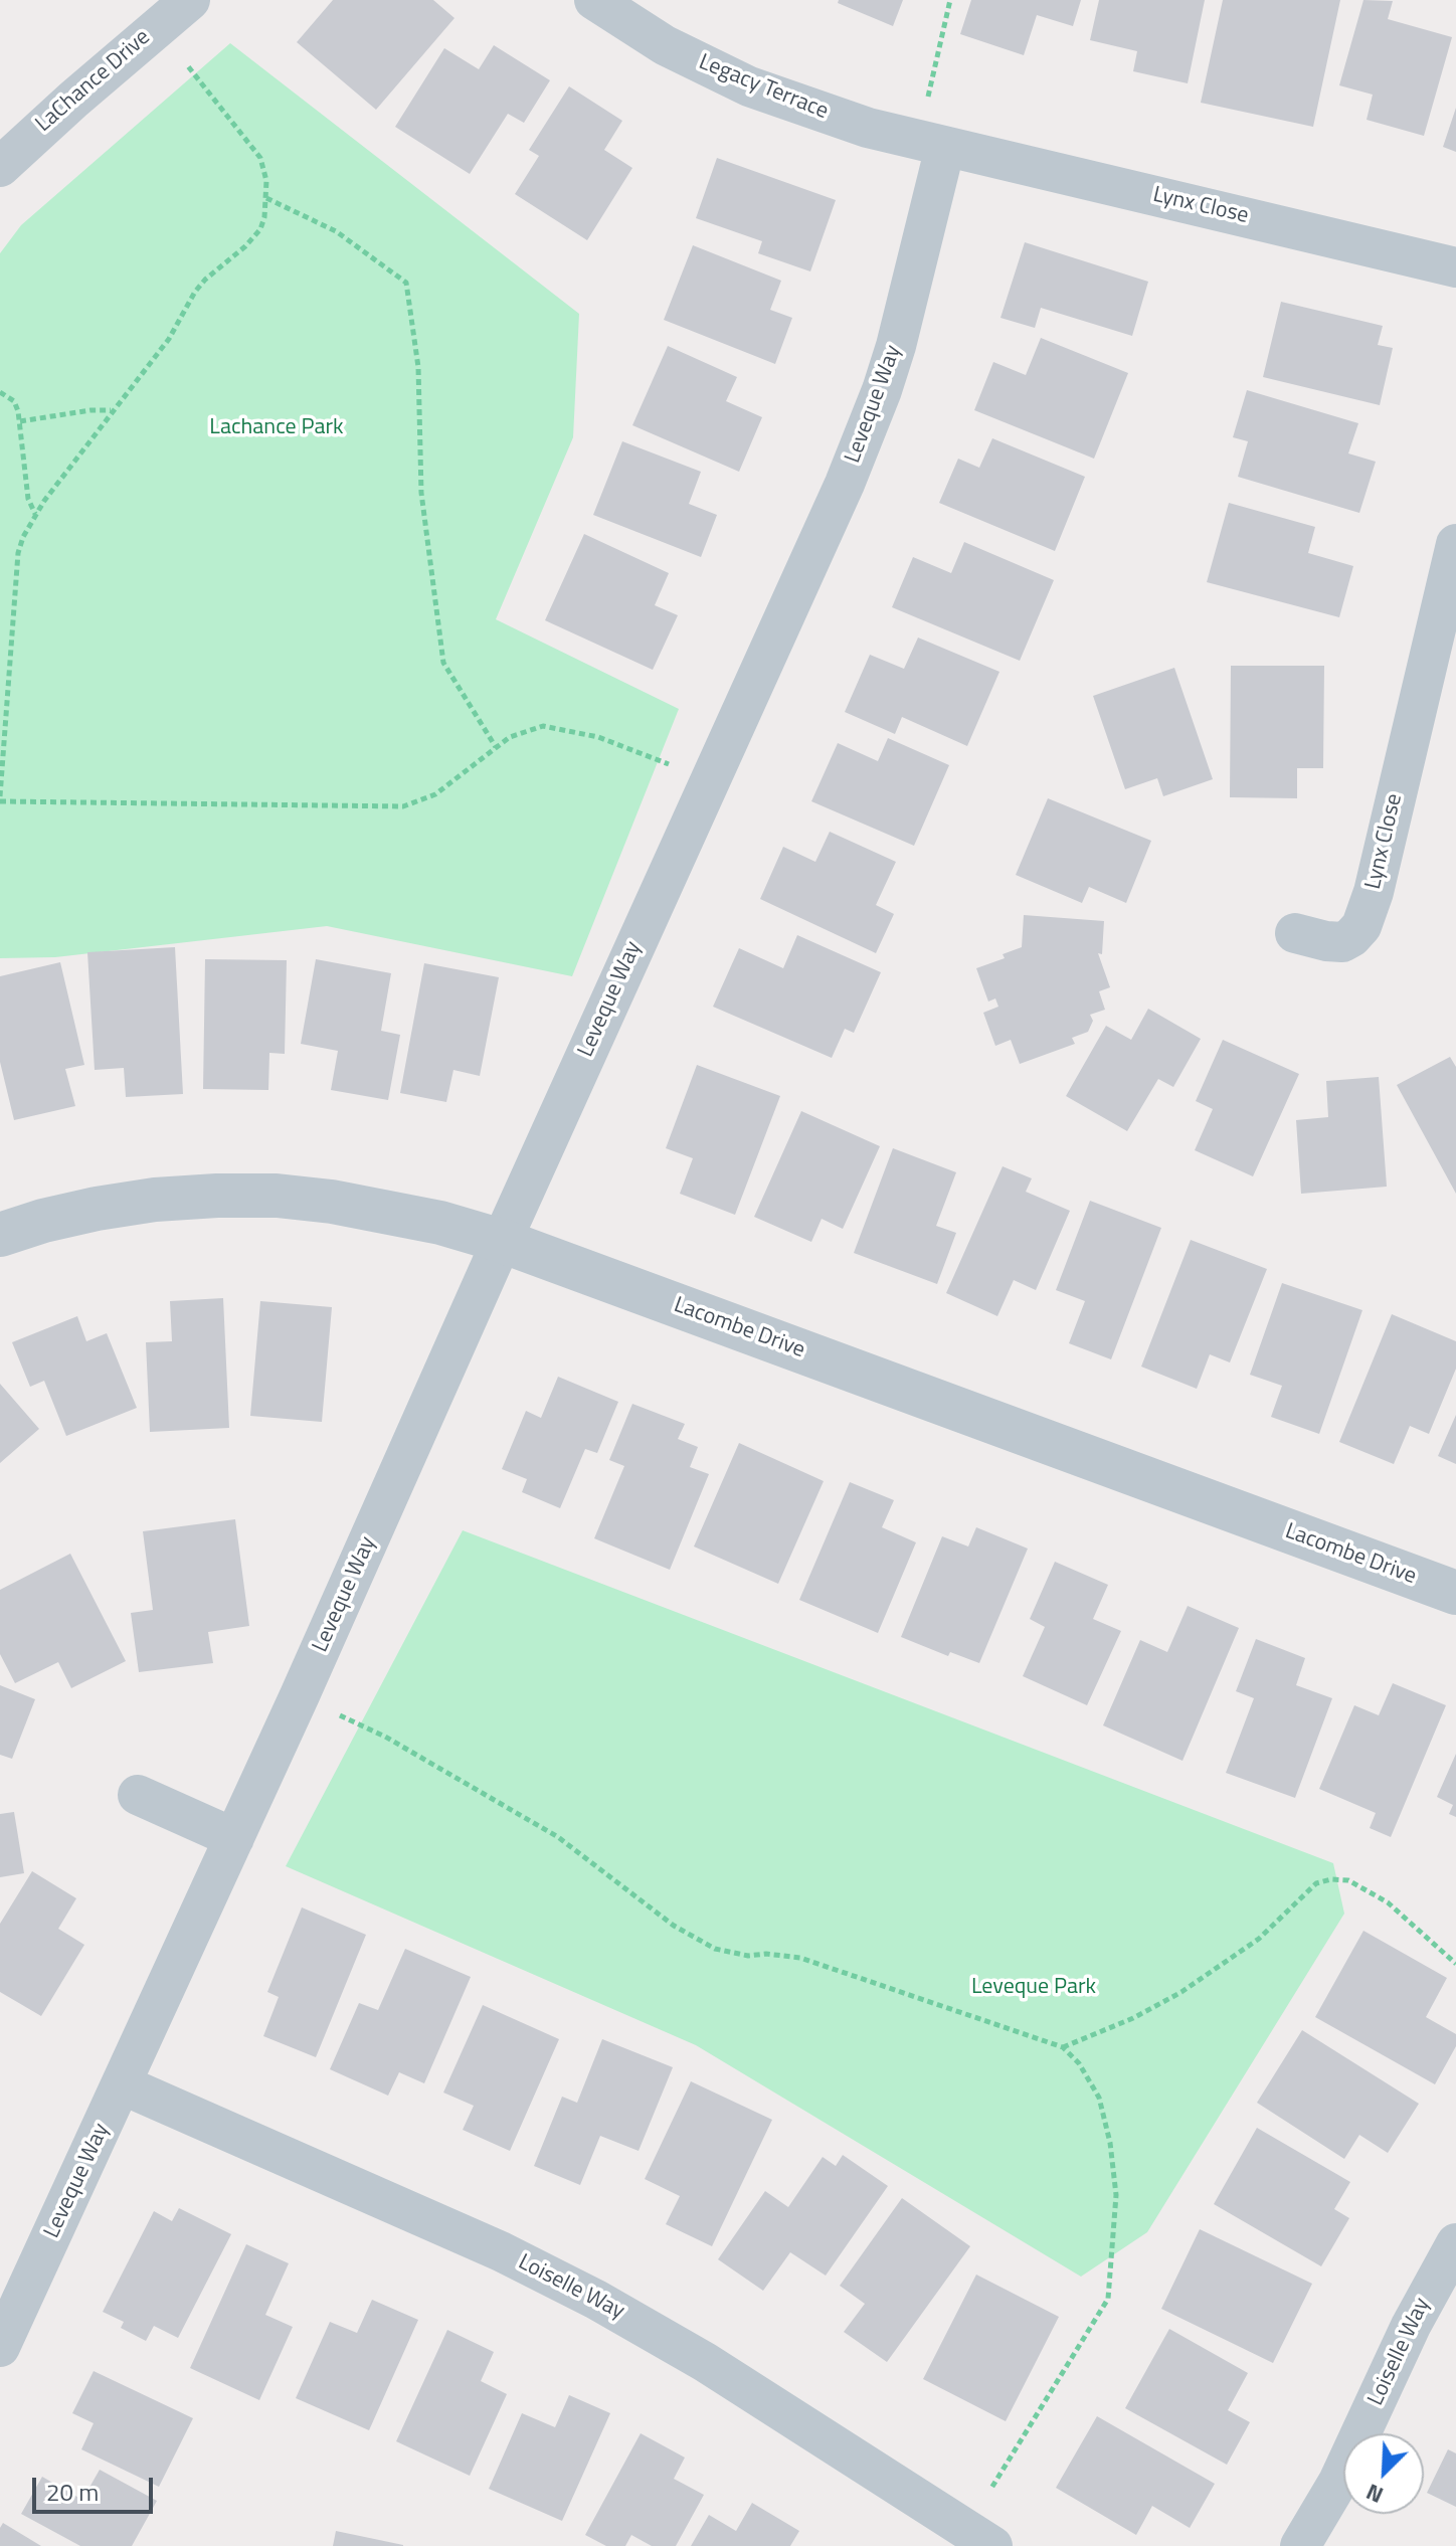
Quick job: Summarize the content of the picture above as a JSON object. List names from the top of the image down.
{
  "streets": {
    "street": [
      "LaChance Drive",
      "Legacy Terrace",
      "Lynx Close",
      "Leveque Way",
      "Lacombe Drive",
      "Loiselle Way"
    ]
  },
  "crossings": [
    ["Legacy Terrace", "Lynx Close"],
    ["Legacy Terrace", "Leveque Way"],
    ["Lynx Close", "Leveque Way"],
    ["Leveque Way", "Lacombe Drive"],
    ["Leveque Way", "Loiselle Way"]
  ],
  "parks": ["Lachance Park", "Leveque Park"],
  "scale_bar": "20 m",
  "north": "bottom left"
}
